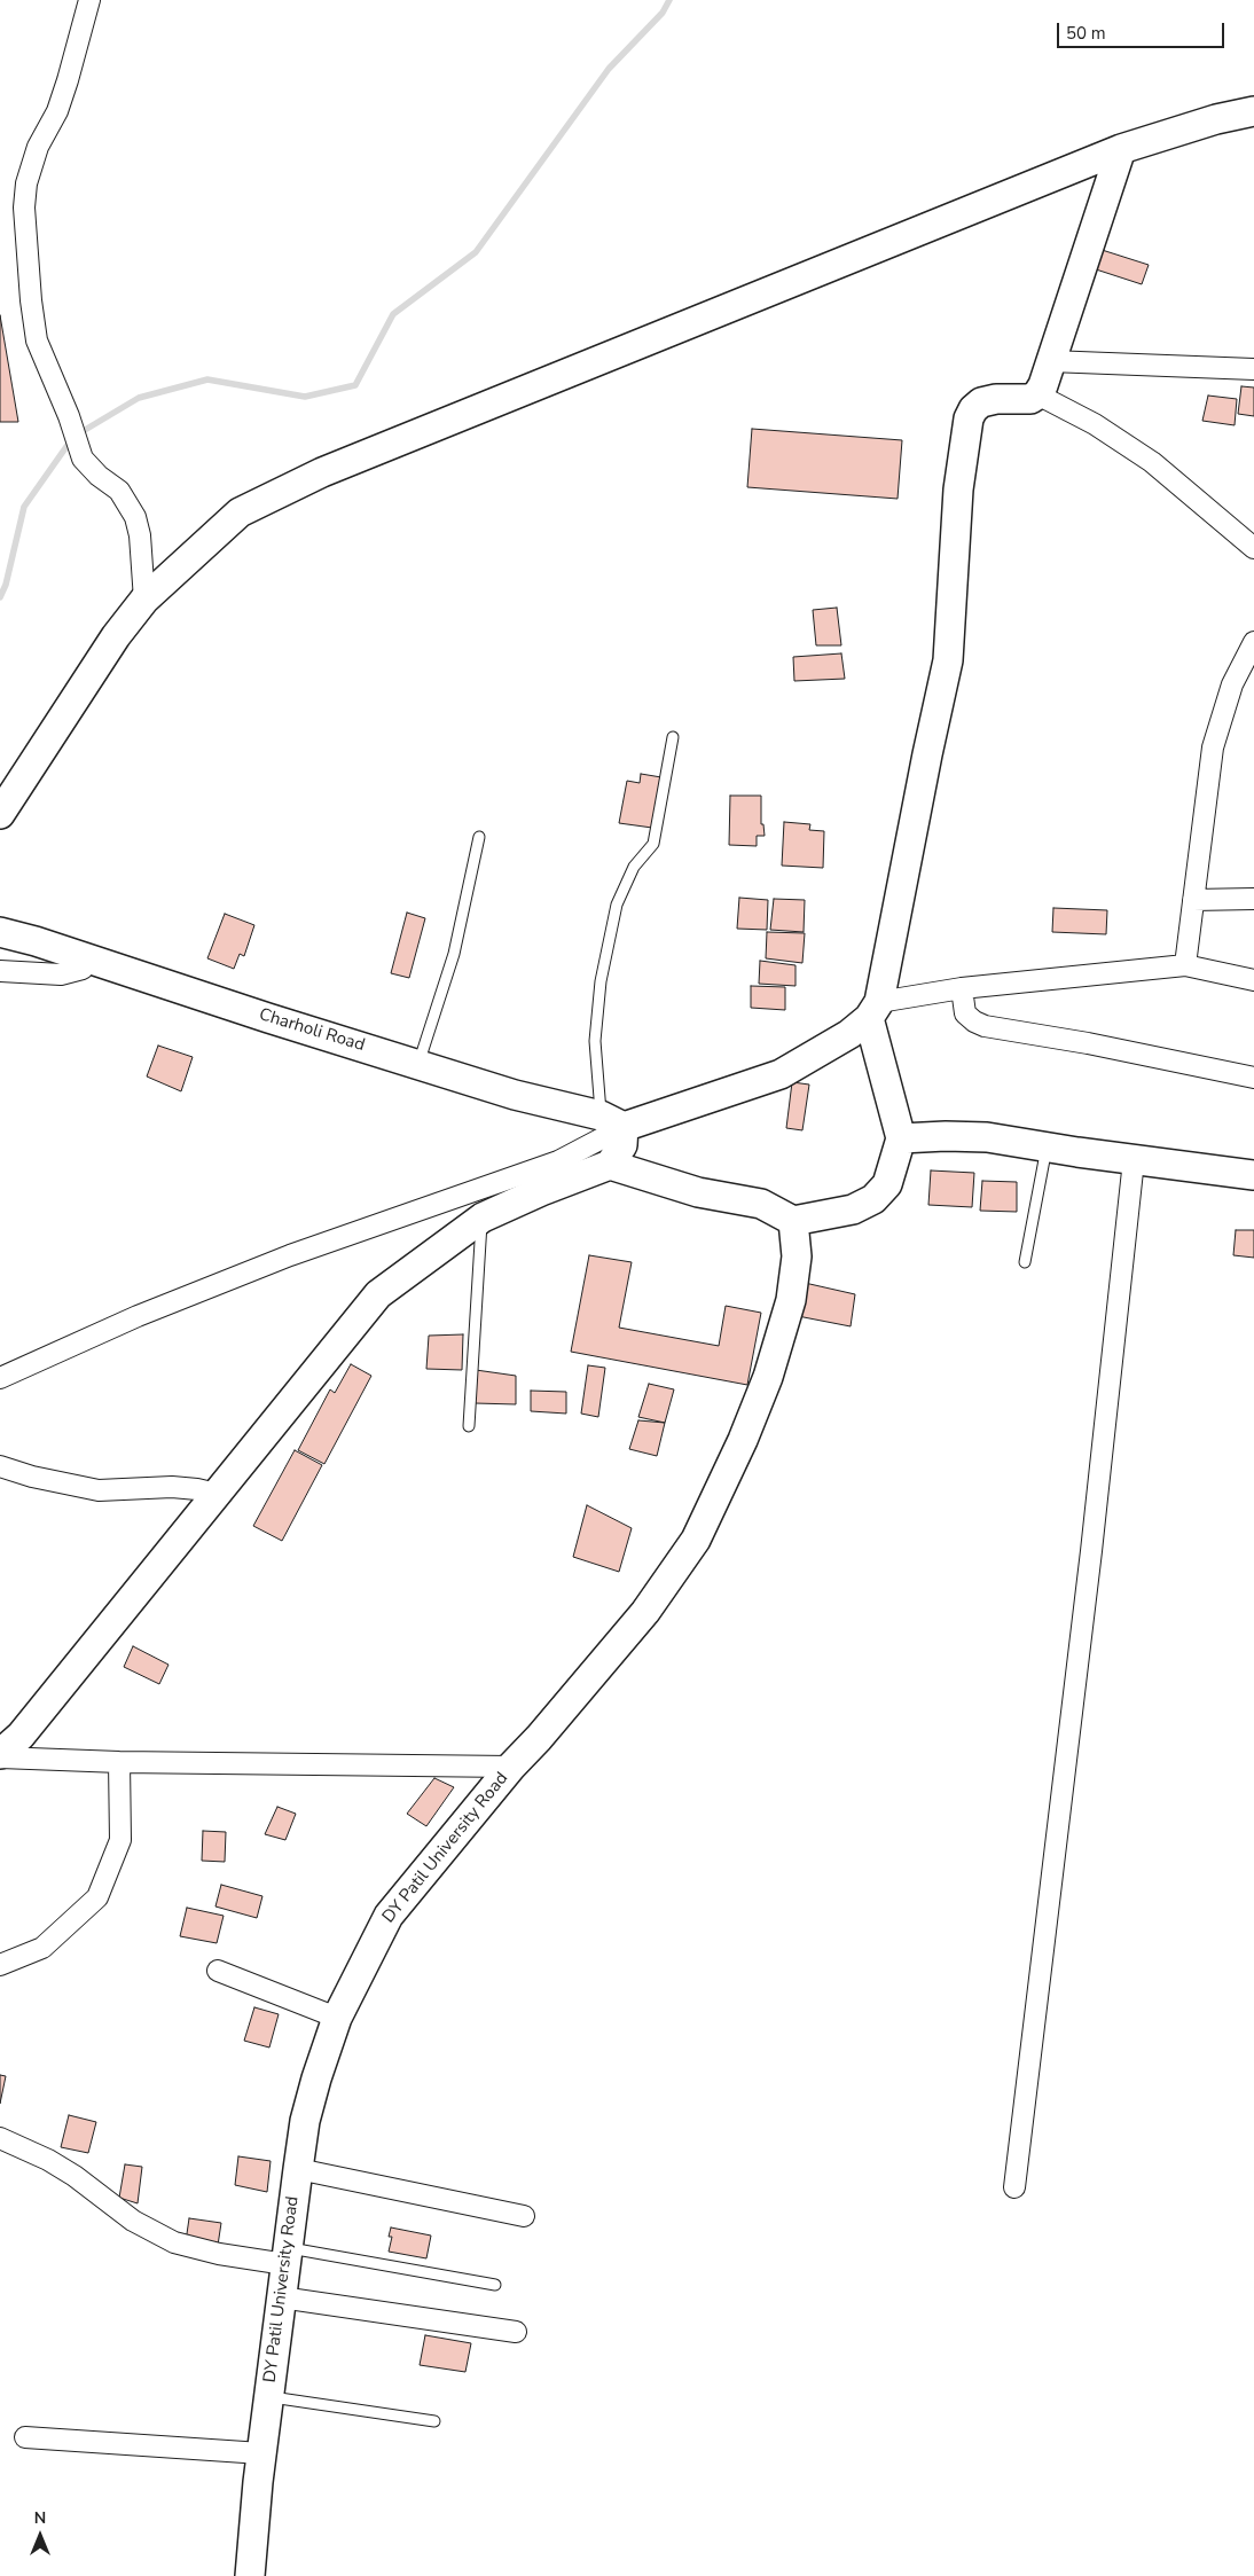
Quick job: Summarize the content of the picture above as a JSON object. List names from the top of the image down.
{
  "streets": {
    "street": ["Charholi Road", "DY Patil University Road"]
  },
  "scale_bar": "50 m",
  "north": "top"
}
